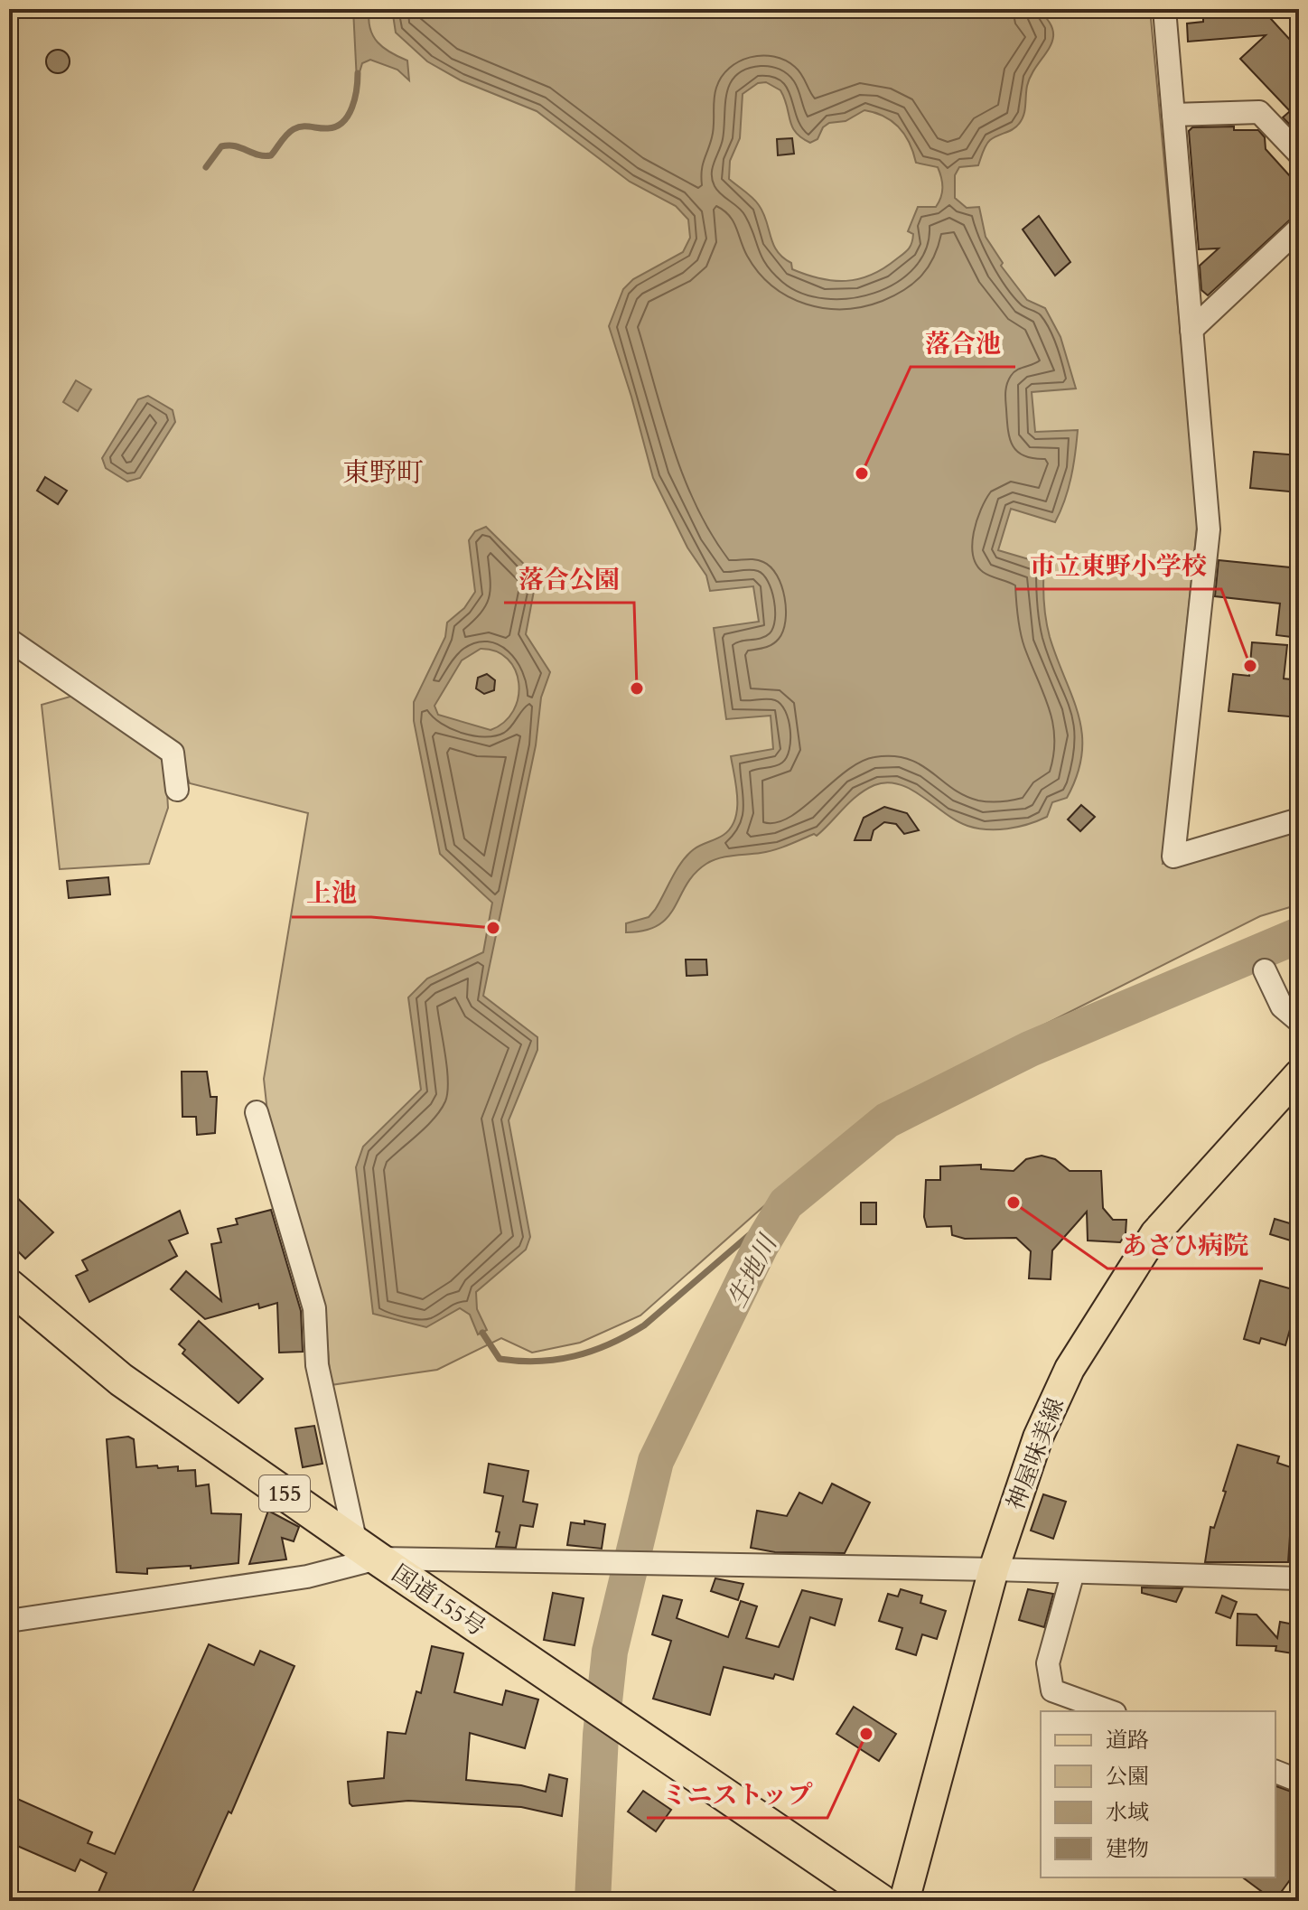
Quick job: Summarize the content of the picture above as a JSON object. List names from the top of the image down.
{
  "streets": {
    "highway": ["155", "国道155号"],
    "main road": ["神屋味美線"]
  },
  "districts": ["東野町"],
  "water": ["生地川"],
  "places": [
    "落合池",
    "市立東野小学校",
    "落合公園",
    "上池",
    "あさひ病院",
    "ミニストップ"
  ],
  "legend": [
    "道路",
    "公園",
    "水域",
    "建物"
  ]
}
